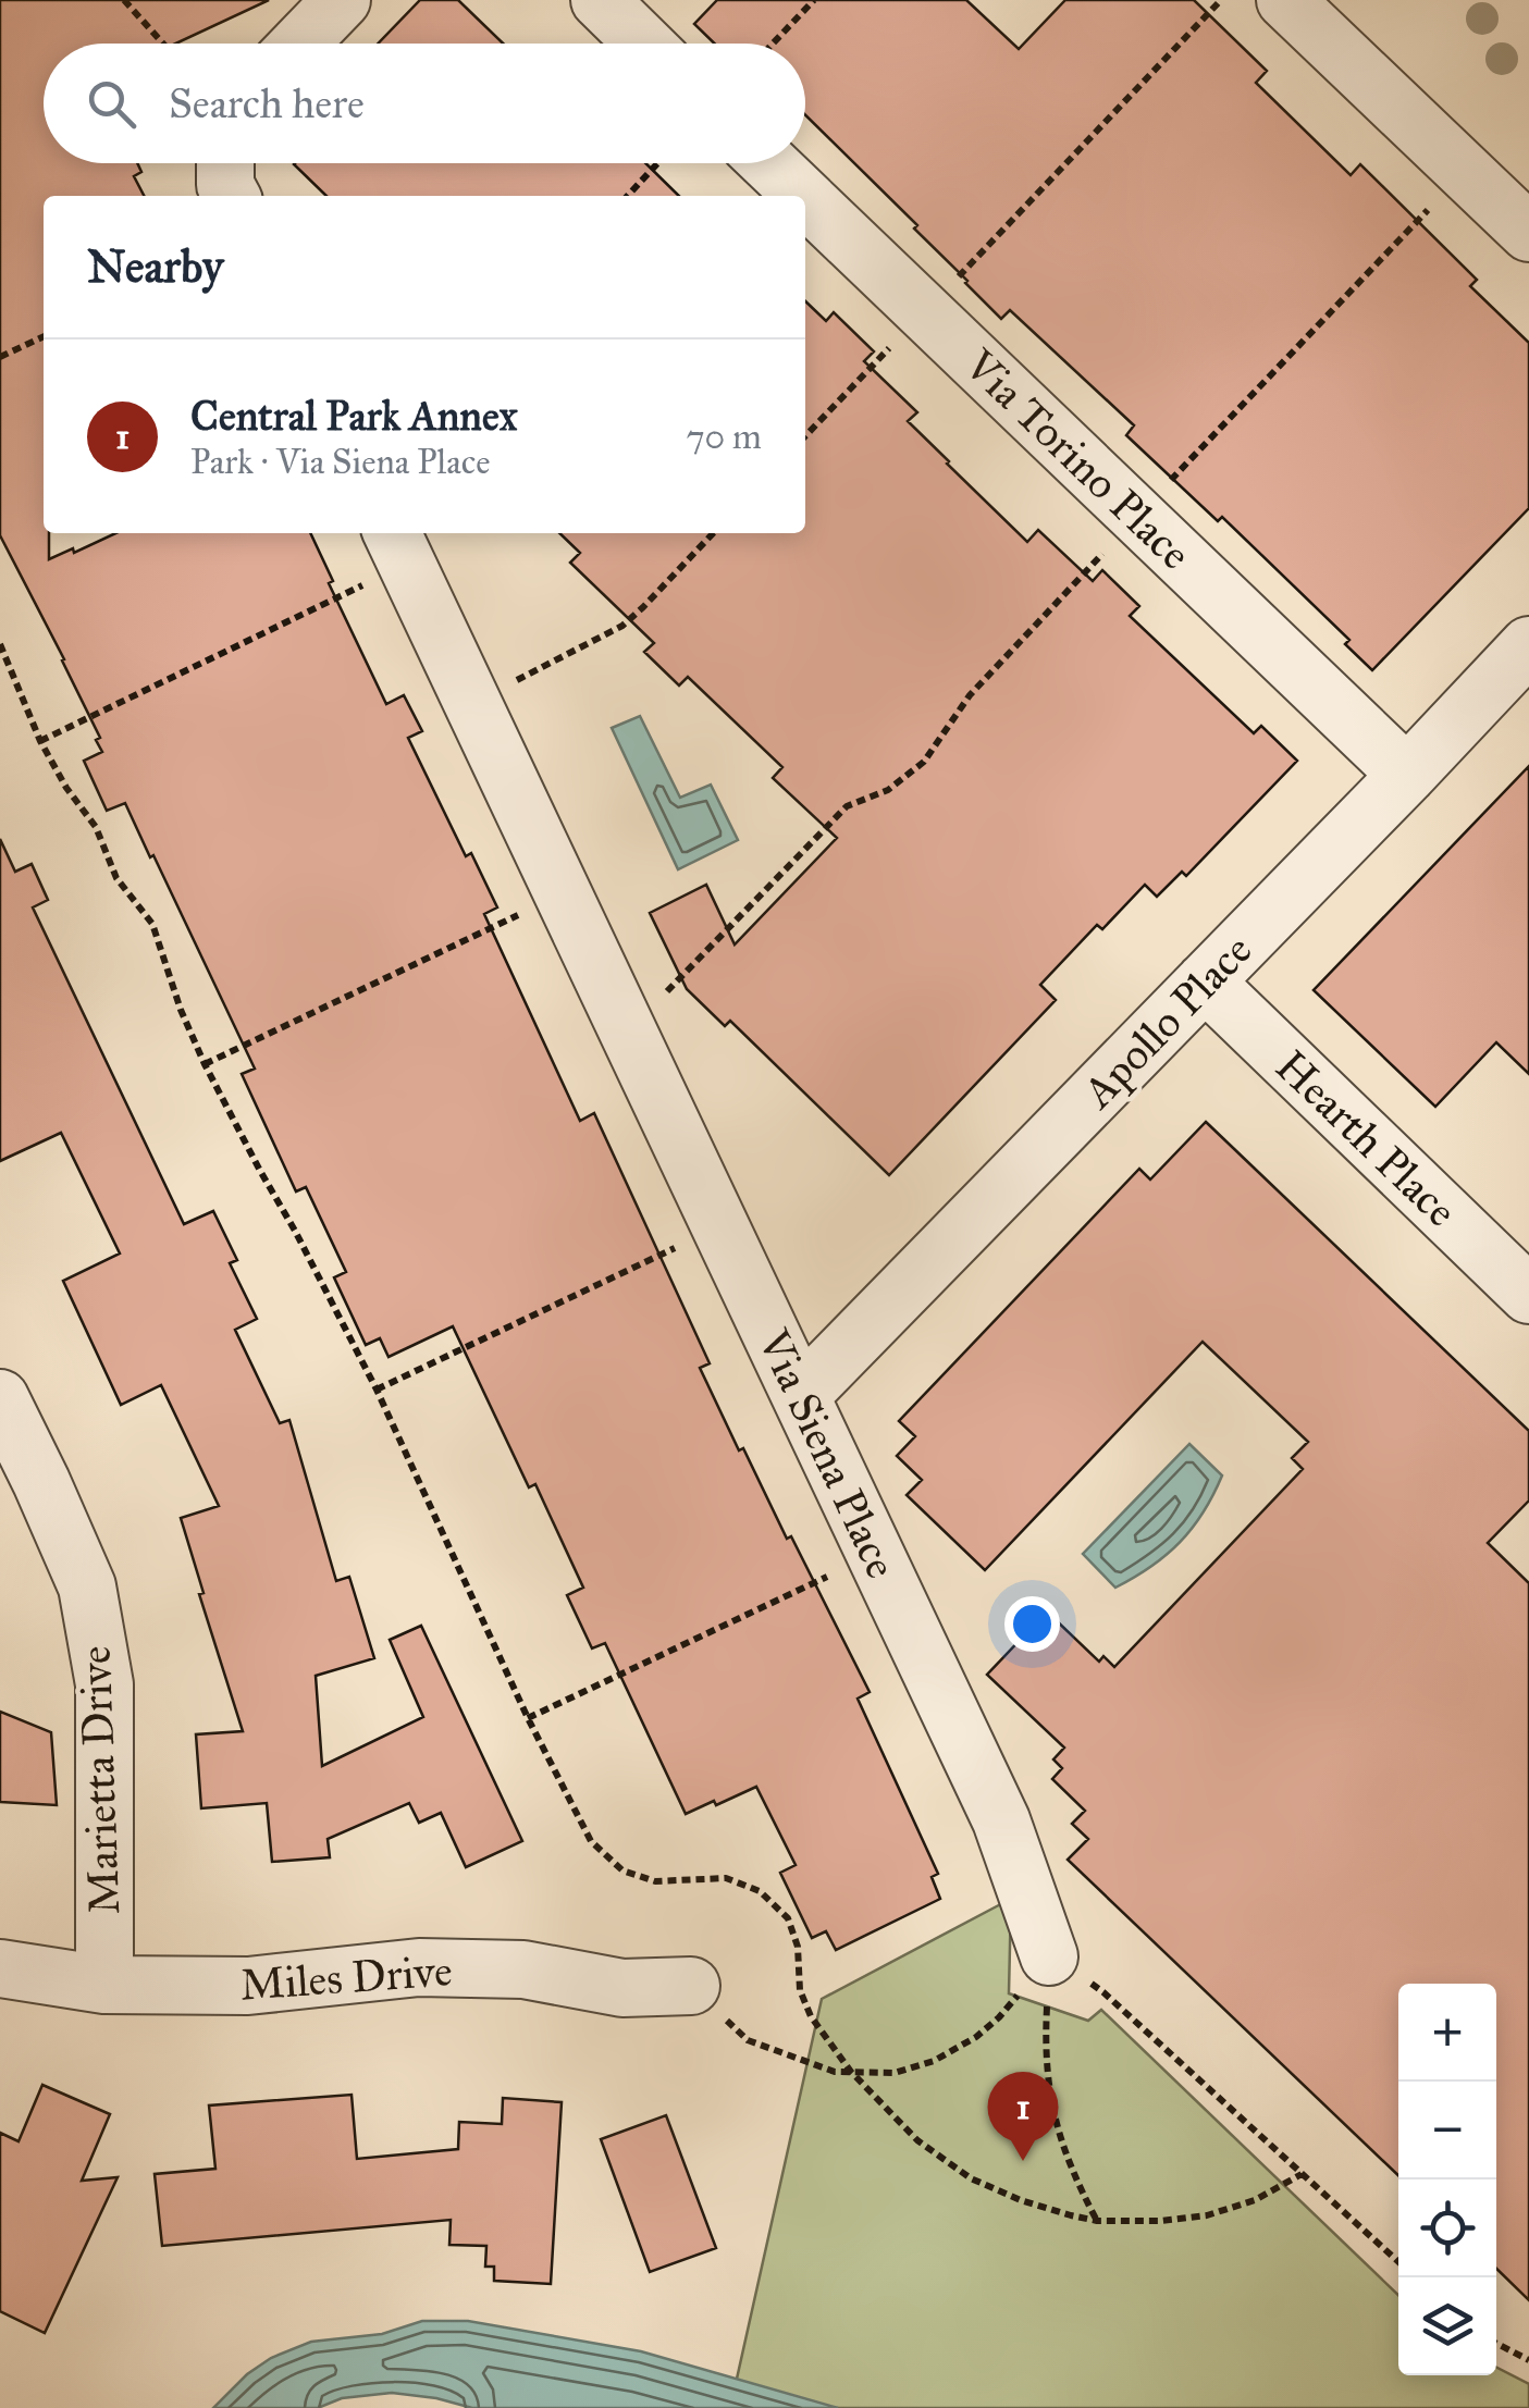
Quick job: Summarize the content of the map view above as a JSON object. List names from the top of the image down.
{
  "streets": {
    "street": [
      "Via Torino Place",
      "Apollo Place",
      "Hearth Place",
      "Via Siena Place",
      "Marietta Drive",
      "Miles Drive"
    ]
  },
  "crossings": [
    ["Via Torino Place", "Apollo Place"],
    ["Apollo Place", "Hearth Place"],
    ["Apollo Place", "Via Siena Place"],
    ["Marietta Drive", "Miles Drive"]
  ],
  "page": {
    "search": "Search here",
    "heading": "Nearby",
    "list": [
      {
        "mark": "1",
        "name": "Central Park Annex",
        "note": "Park · Via Siena Place",
        "value": "70 m"
      }
    ],
    "map_buttons": ["+", "−"],
    "pins": "1"
  }
}
